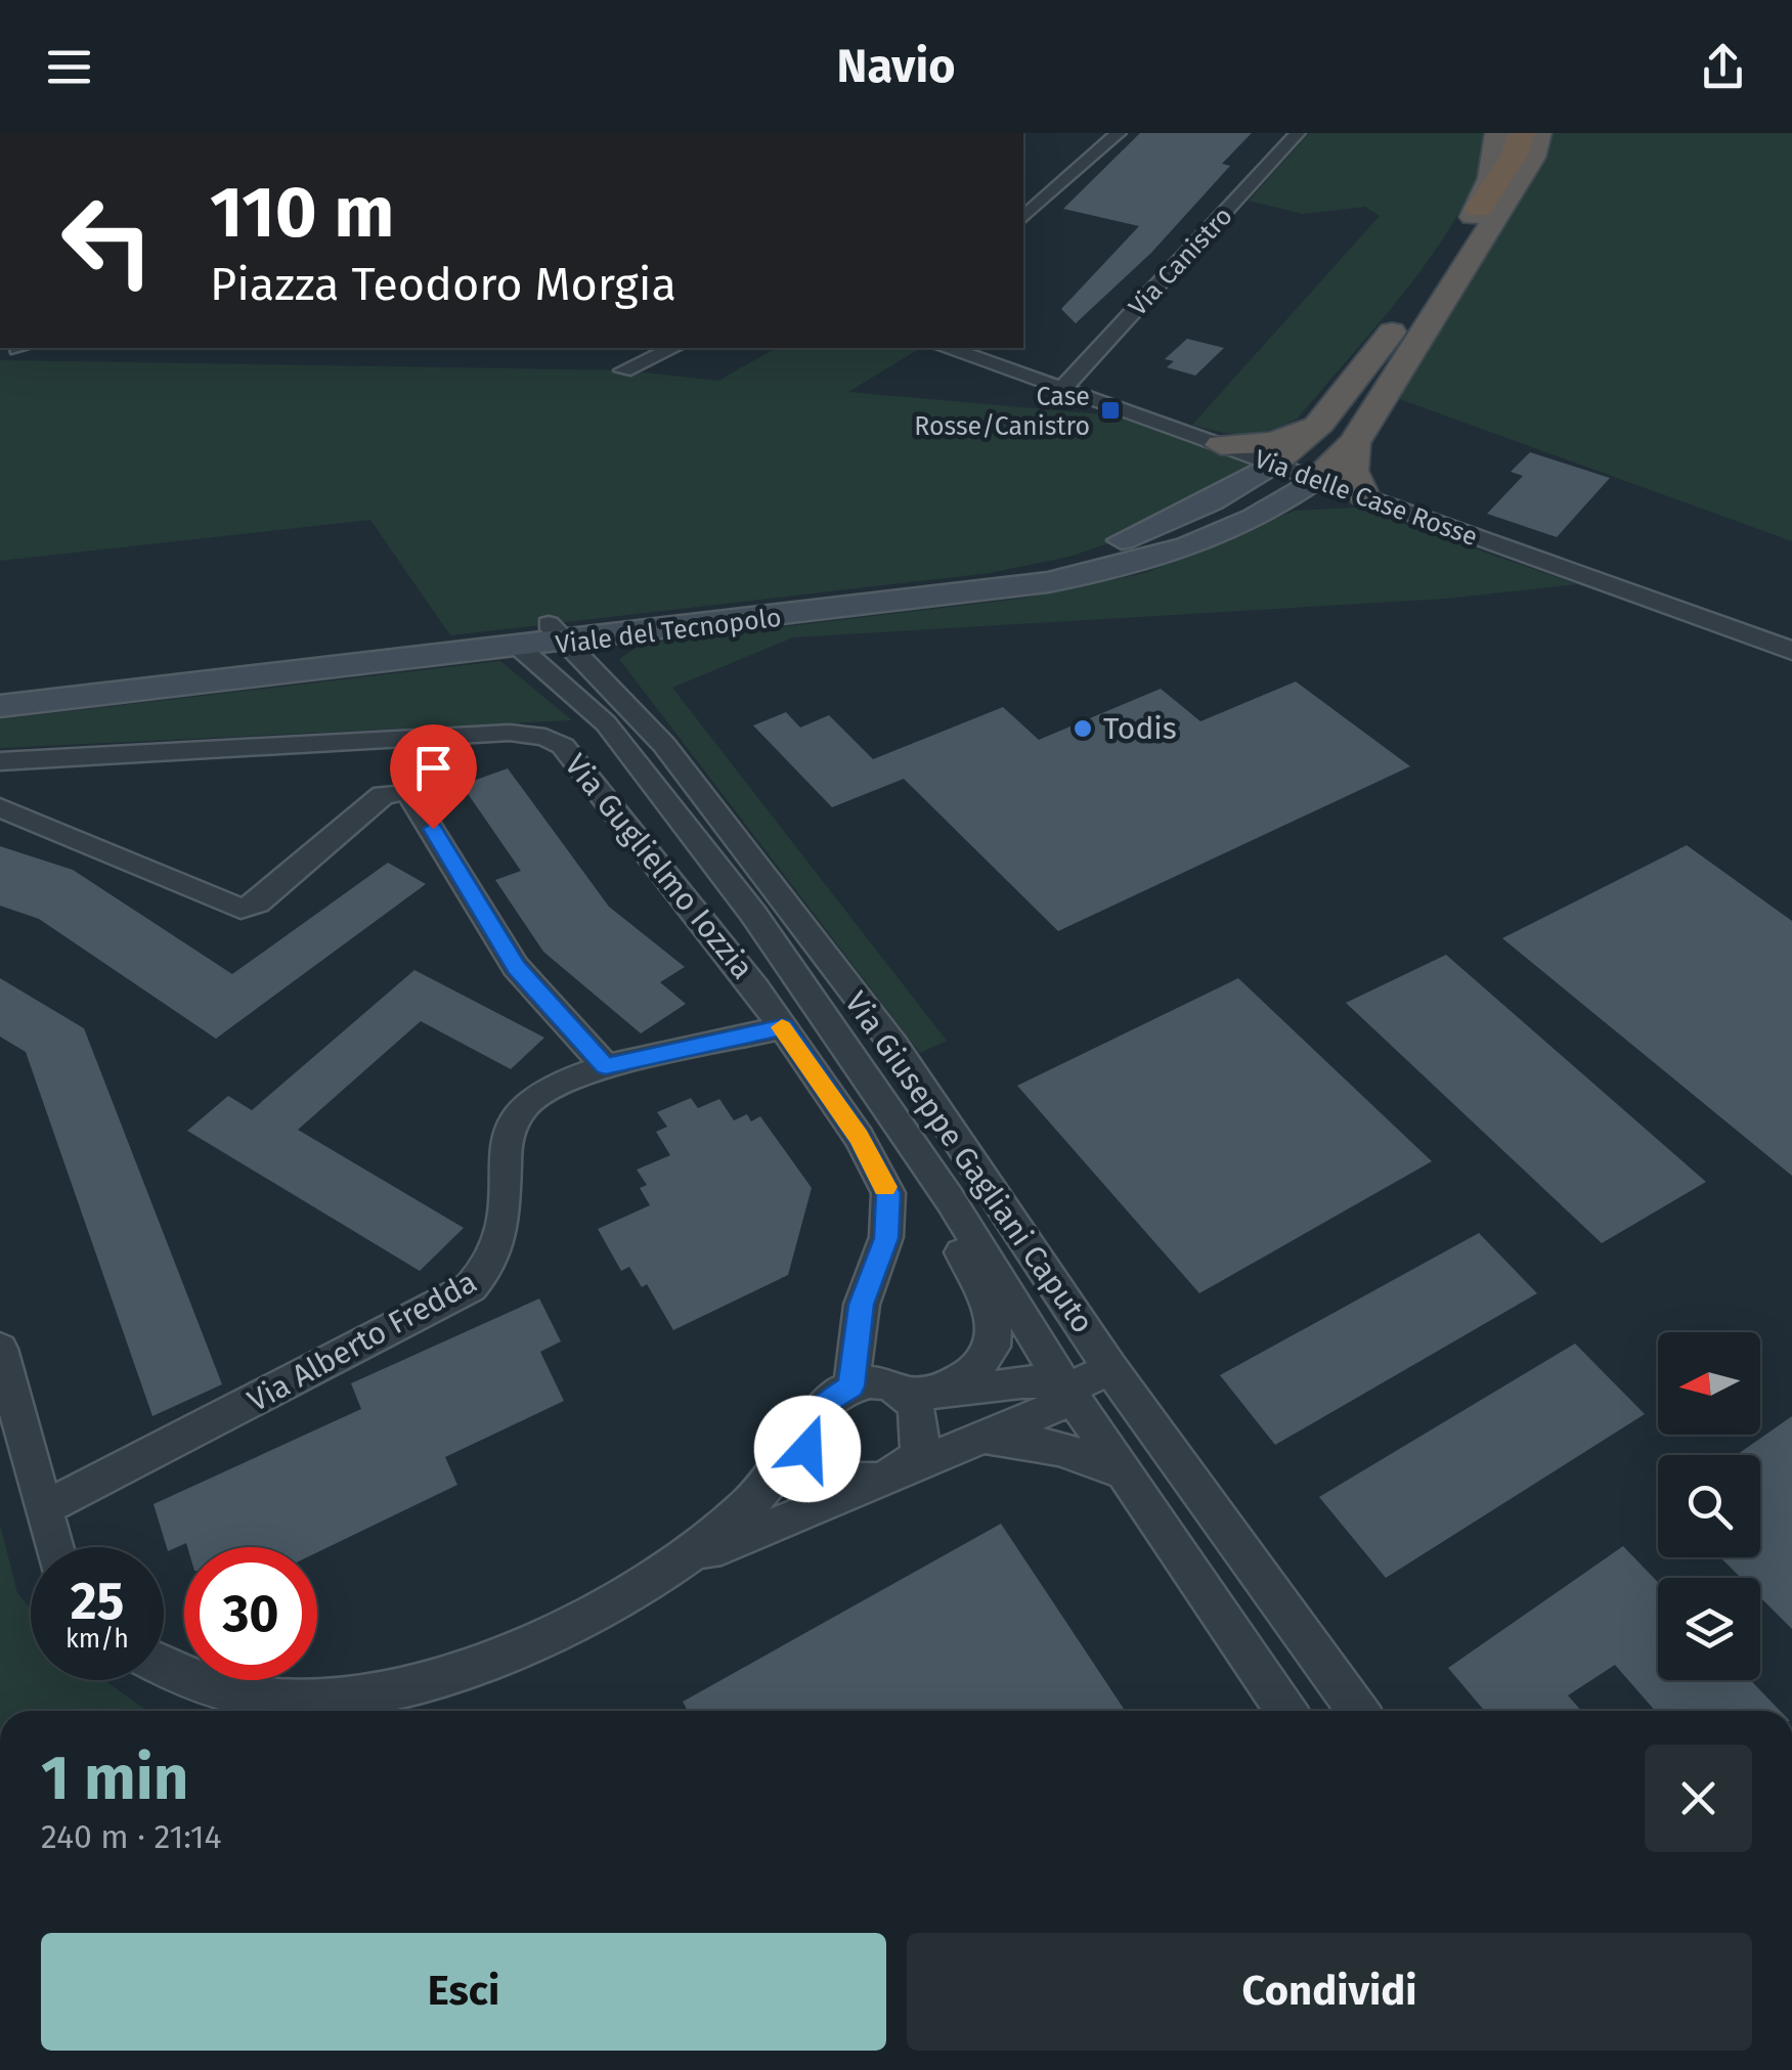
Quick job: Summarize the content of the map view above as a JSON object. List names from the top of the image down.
{
  "streets": {
    "main road": ["Viale del Tecnopolo"],
    "street": [
      "Via Canistro",
      "Via delle Case Rosse",
      "Via Guglielmo Iozzia",
      "Via Giuseppe Gagliani Caputo",
      "Via Alberto Fredda"
    ]
  },
  "crossings": [
    ["Via Canistro", "Via delle Case Rosse"],
    ["Via delle Case Rosse", "Viale del Tecnopolo"],
    ["Viale del Tecnopolo", "Via Giuseppe Gagliani Caputo"]
  ],
  "places": {
    "transit": ["Case Rosse/Canistro"],
    "other": ["Todis"]
  },
  "north": "left",
  "page": {
    "header": "Navio",
    "turn": ["110 m", "Piazza Teodoro Morgia"],
    "speed": "25 km/h",
    "limit": "30",
    "heading": ["1 min", "240 m · 21:14"],
    "buttons": ["Esci", "Condividi"]
  }
}
